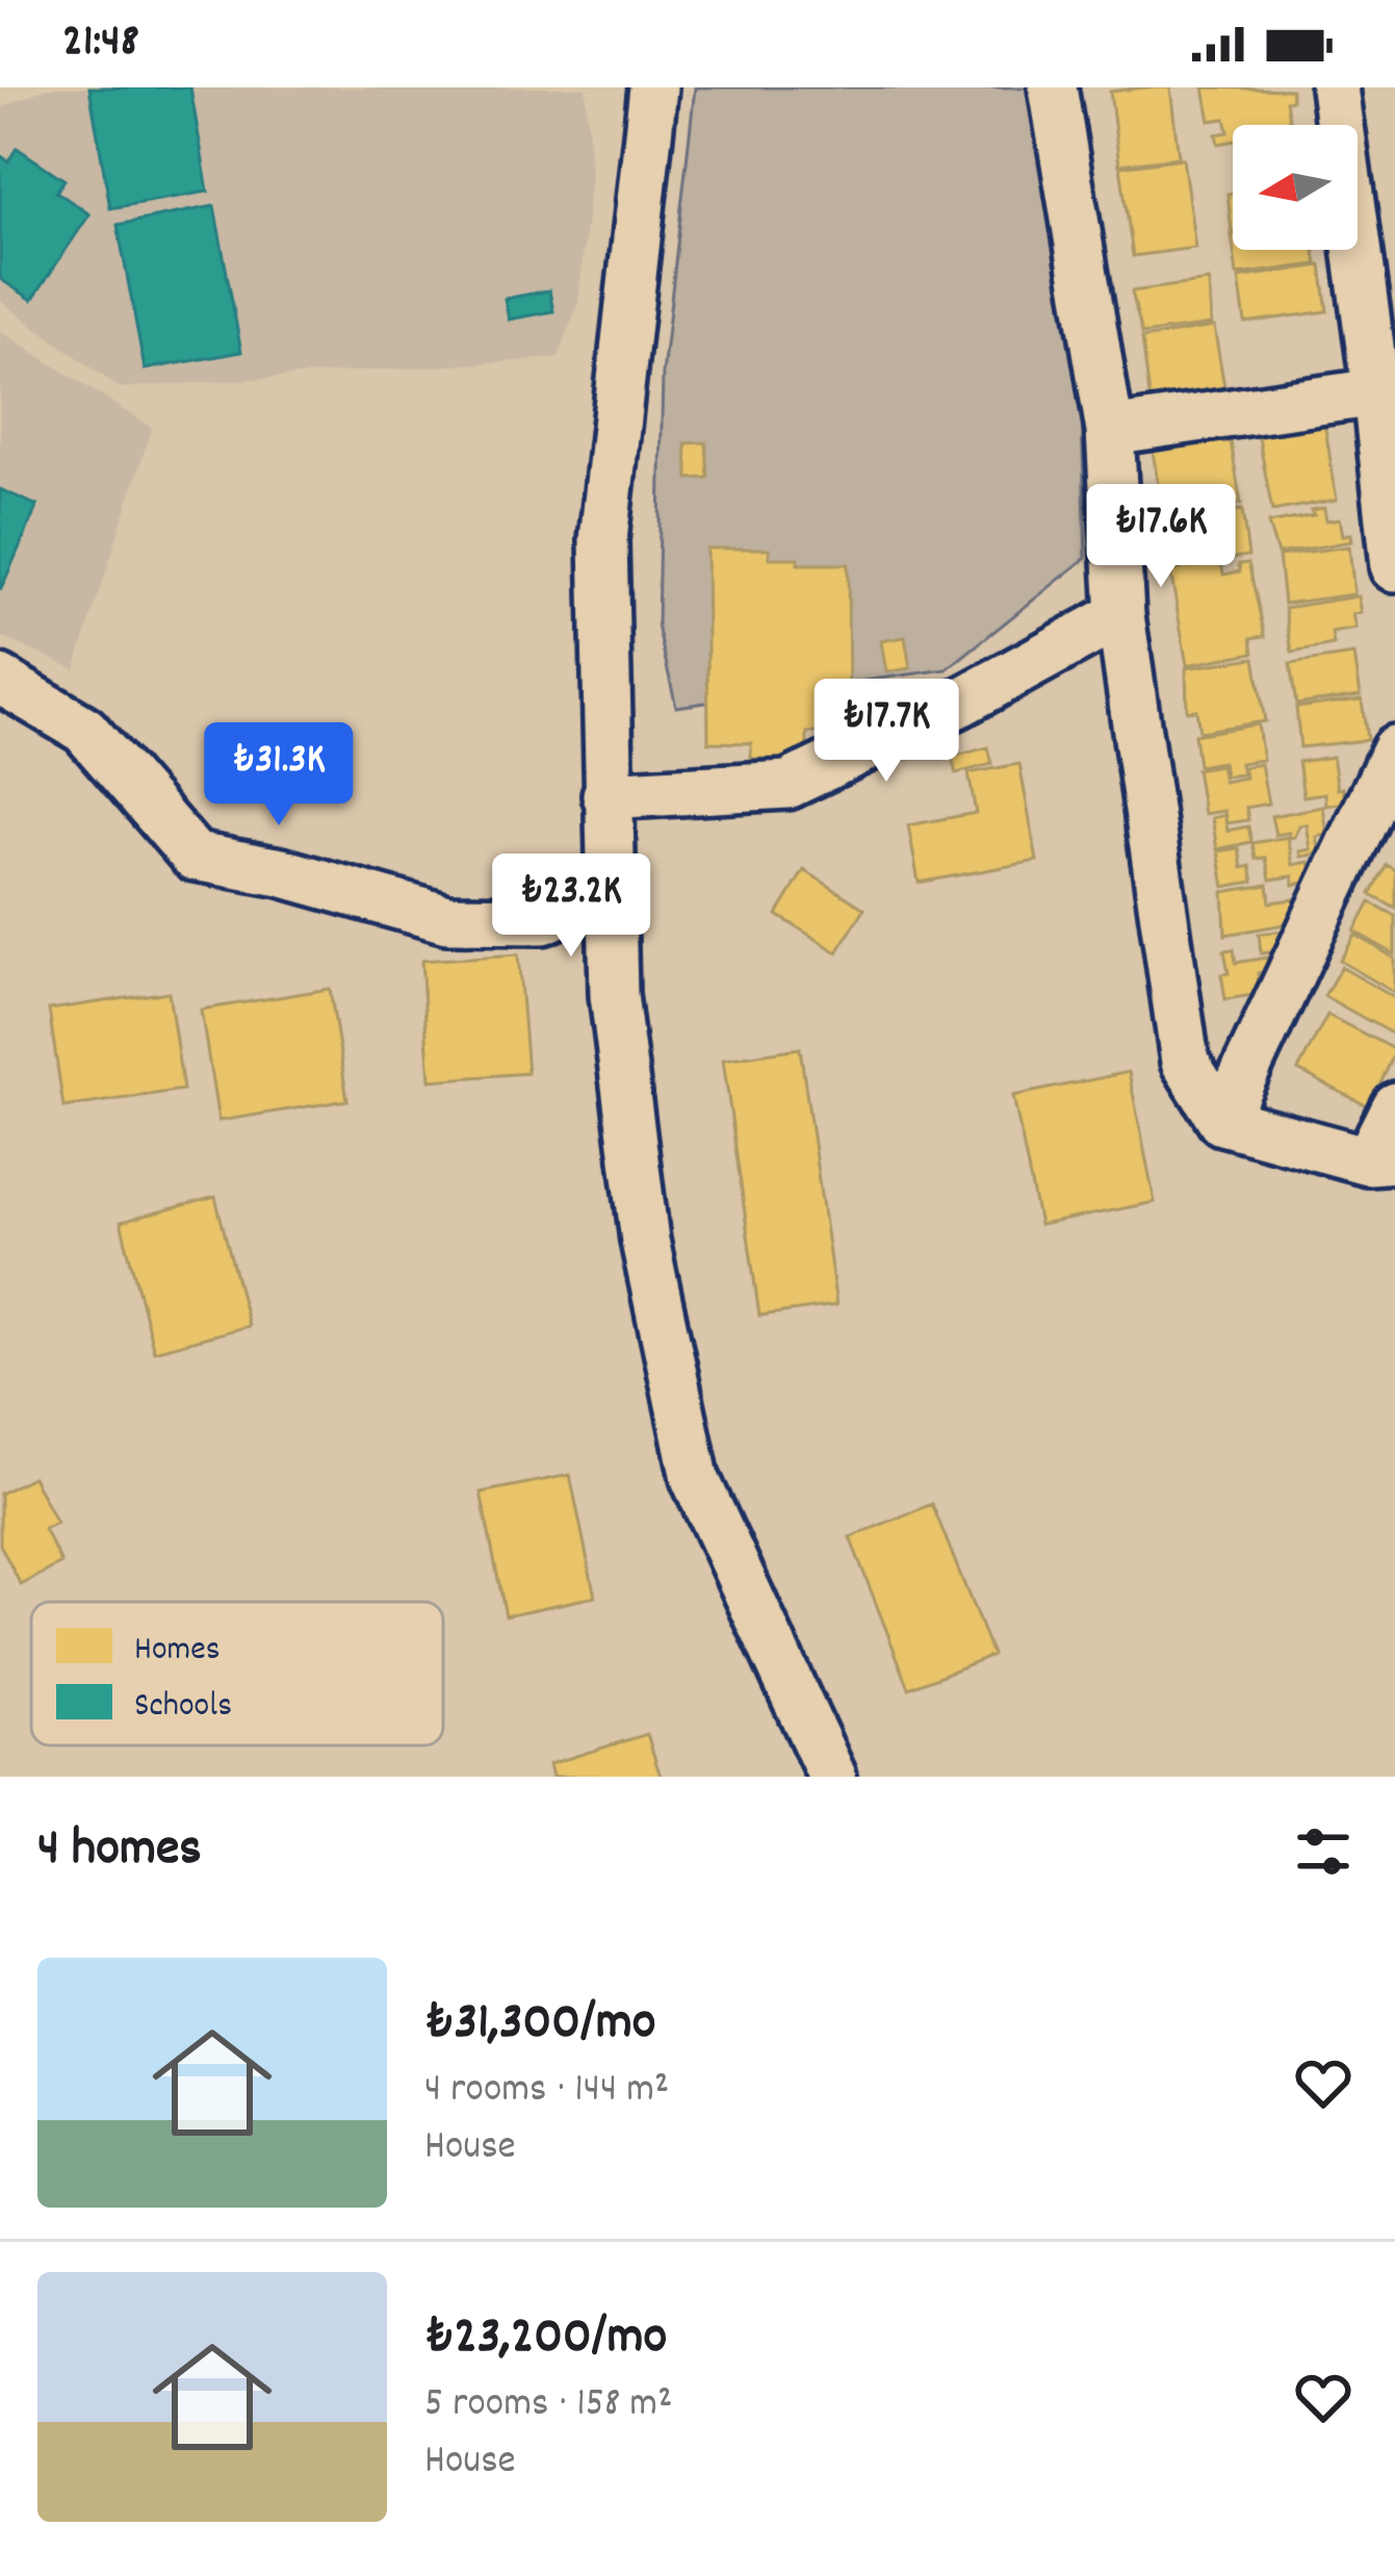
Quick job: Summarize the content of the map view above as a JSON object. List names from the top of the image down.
{
  "legend": ["Homes", "Schools"],
  "north": "left",
  "page": {
    "status": "21:48",
    "price": [
      "₺17.6K",
      "₺17.7K",
      "₺31.3K",
      "₺23.2K"
    ],
    "heading": "4 homes",
    "list": [
      {
        "name": "₺31,300/mo",
        "note": "4 rooms · 144 m² · House"
      },
      {
        "name": "₺23,200/mo",
        "note": "5 rooms · 158 m² · House"
      }
    ]
  }
}
